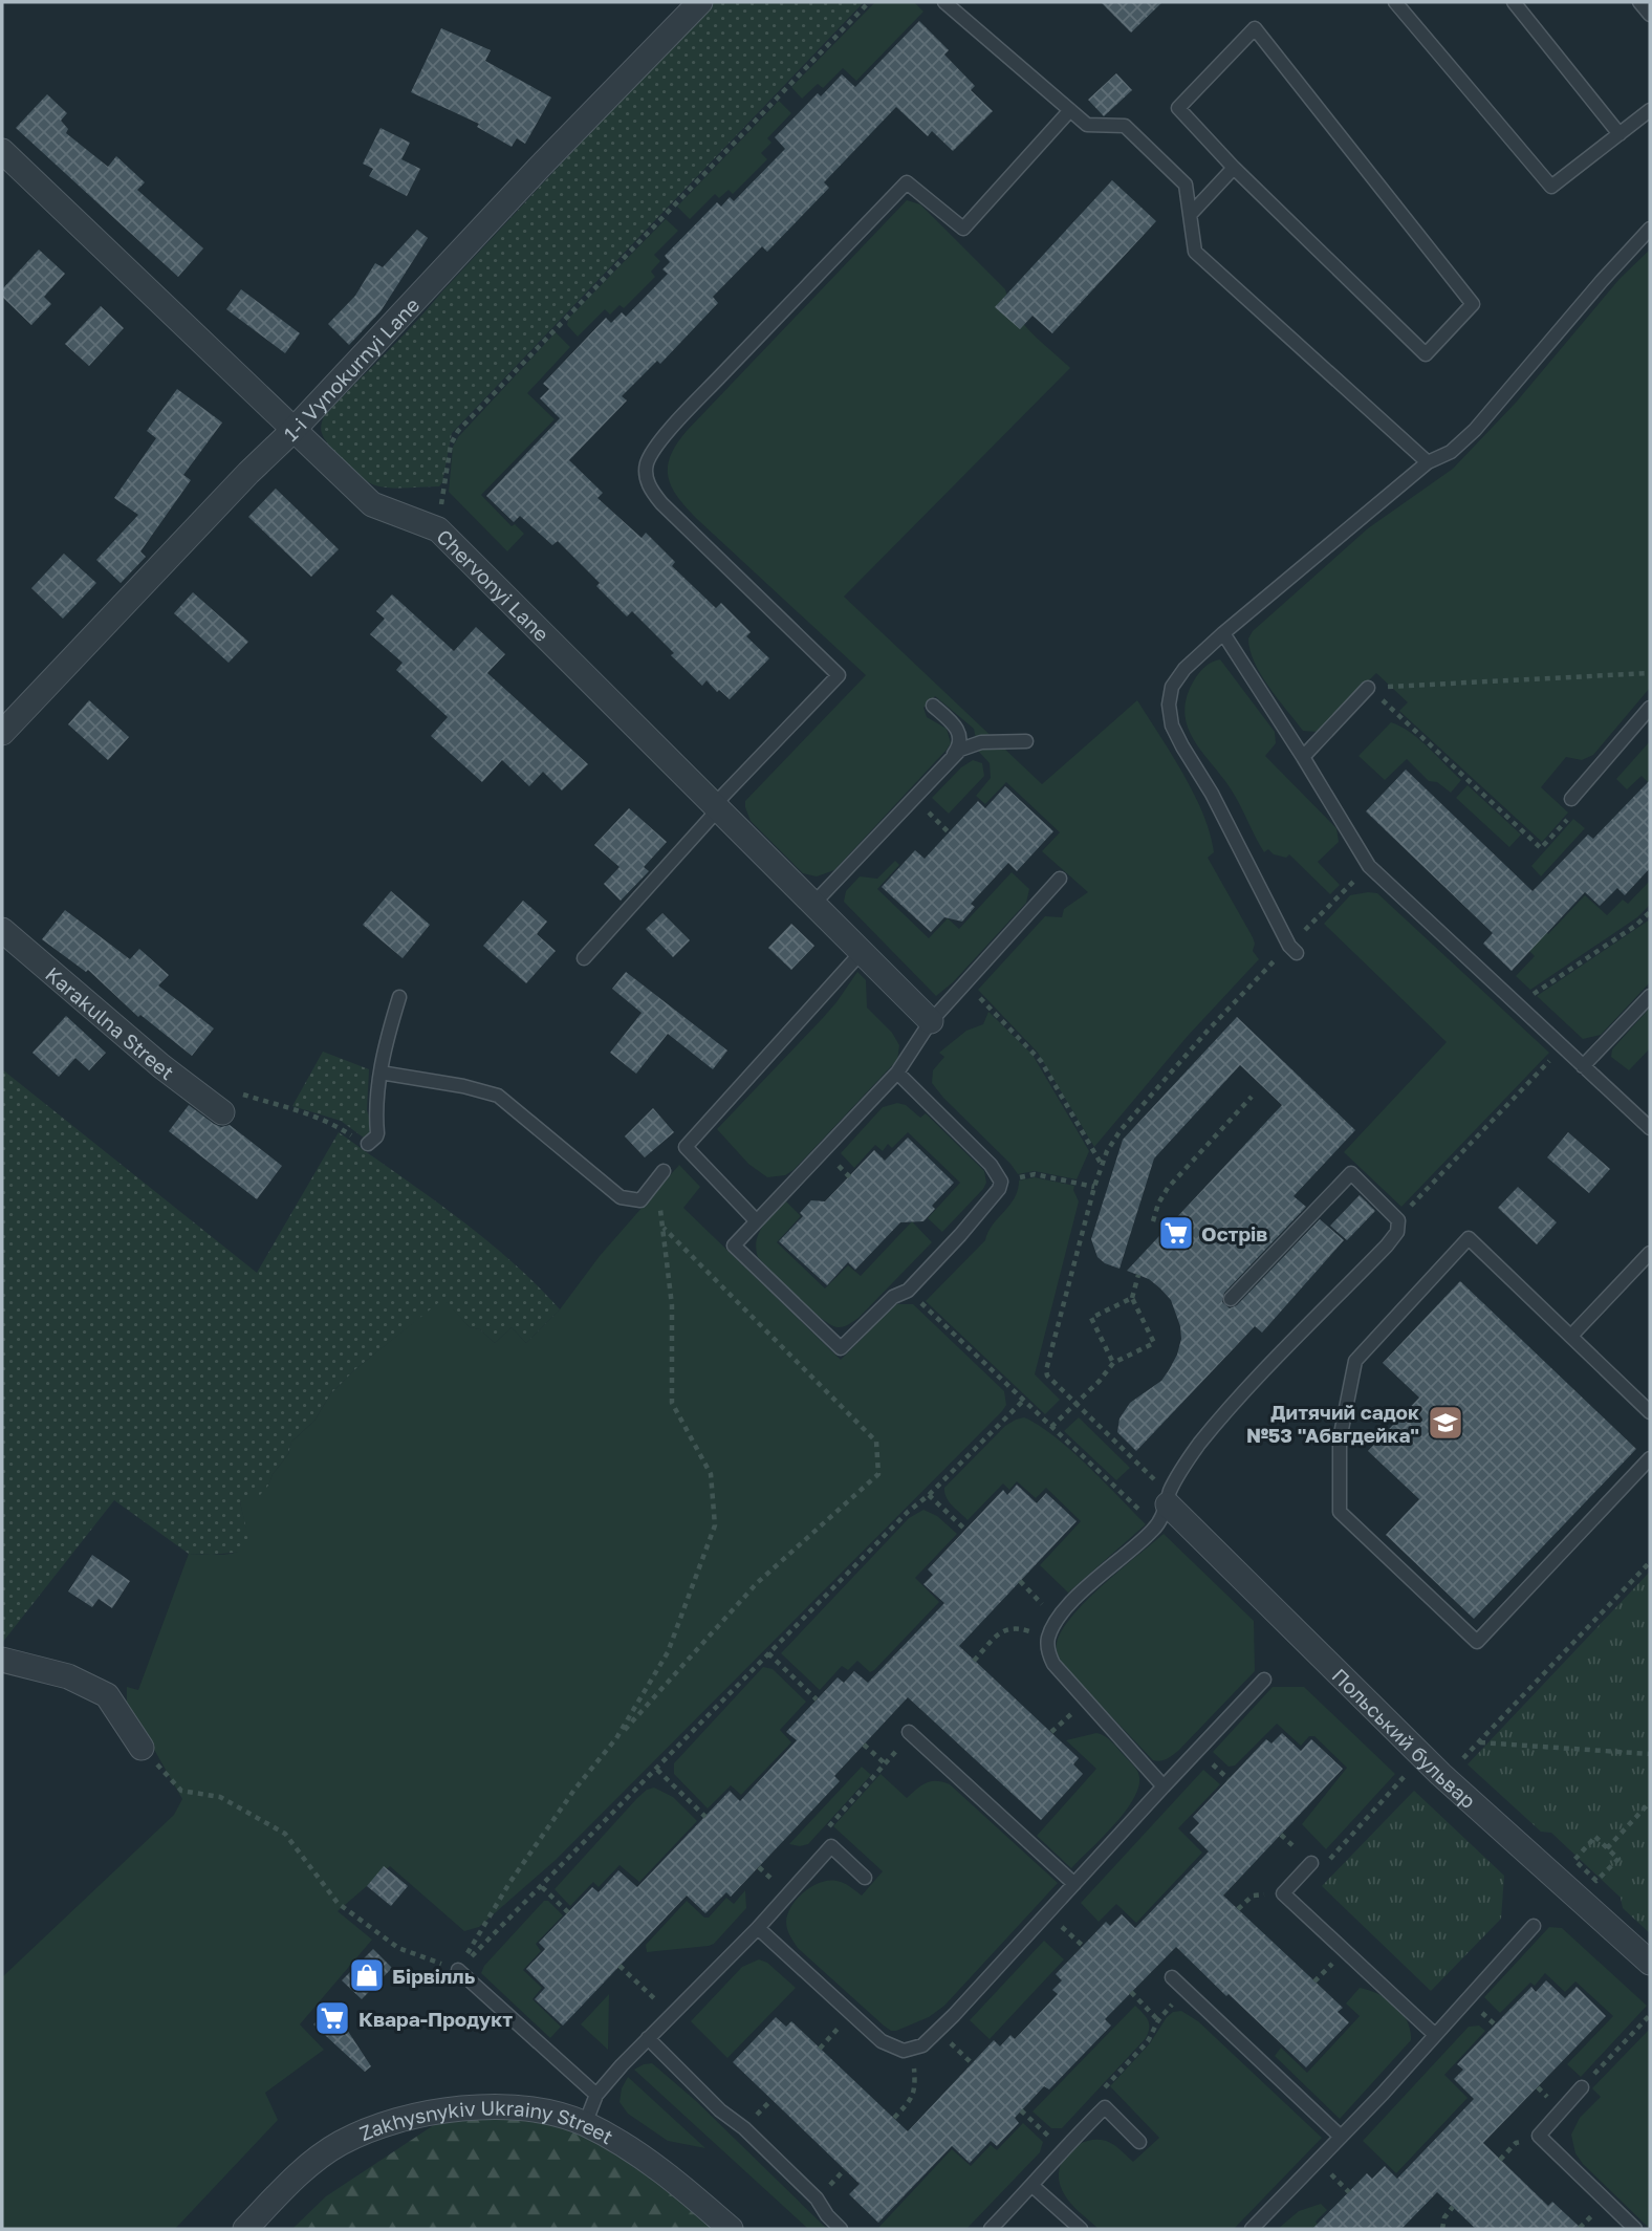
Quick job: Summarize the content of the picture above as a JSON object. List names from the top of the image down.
{
  "streets": {
    "street": [
      "1-i Vynokurnyi Lane",
      "Chervonyi Lane",
      "Karakulna Street",
      "Польський бульвар",
      "Zakhysnykiv Ukrainy Street"
    ]
  },
  "crossings": [
    ["1-i Vynokurnyi Lane", "Chervonyi Lane"]
  ],
  "places": {
    "supermarket": ["Острів", "Квара-Продукт"],
    "school or university": ["Дитячий садок №53 \"Абвгдейка\""],
    "shop": ["Бірвілль"]
  }
}
